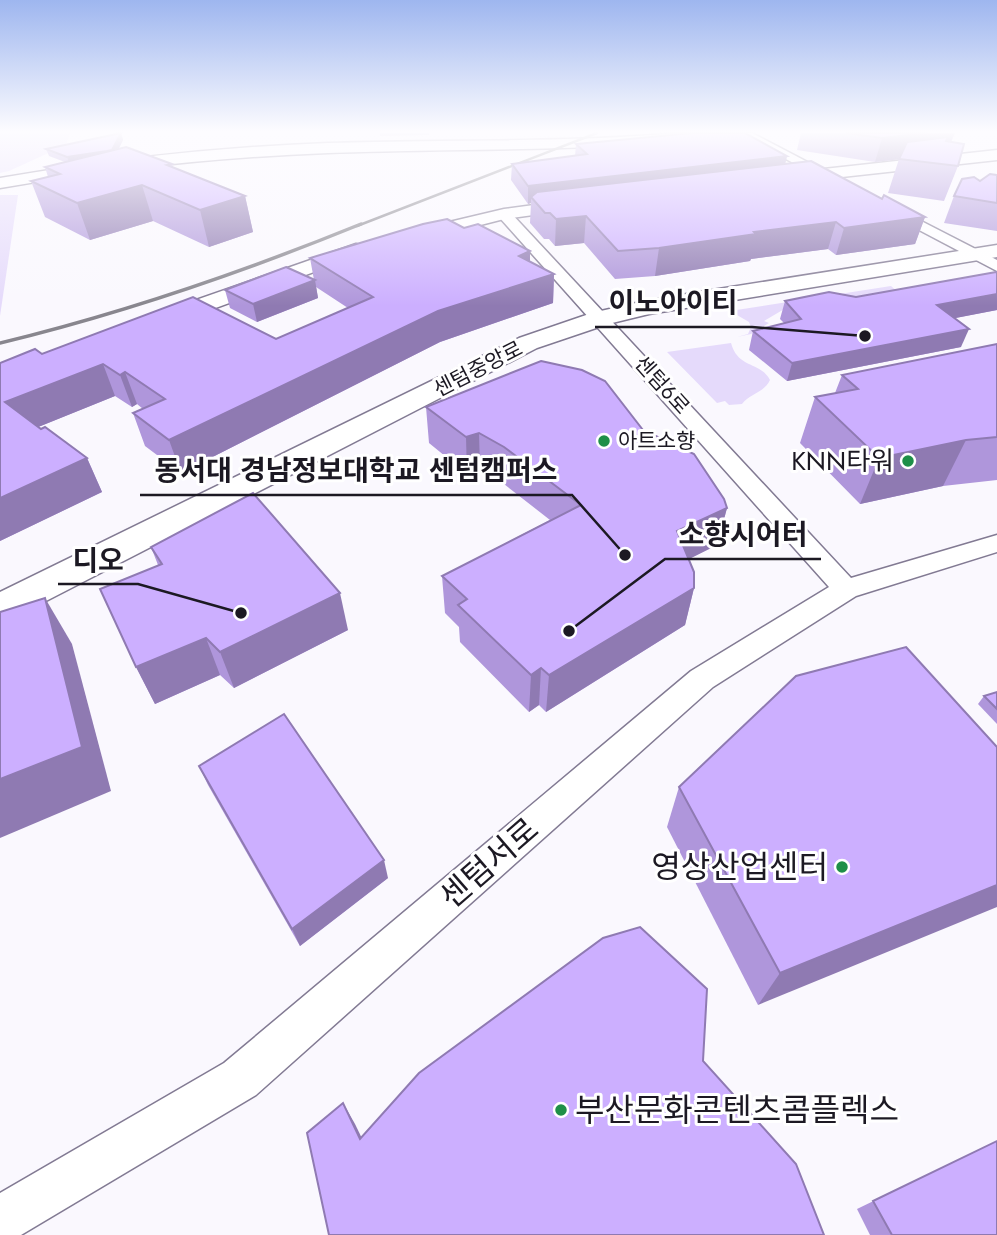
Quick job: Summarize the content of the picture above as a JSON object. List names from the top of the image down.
{
  "streets": {
    "main road": ["센텀중앙로"],
    "street": ["센텀6로", "센텀서로"]
  },
  "crossings": [
    ["센텀중앙로", "센텀6로"],
    ["센텀6로", "센텀서로"]
  ],
  "places": [
    "이노아이티",
    "아트소향",
    "KNN타워",
    "동서대 경남정보대학교 센텀캠퍼스",
    "디오",
    "소향시어터",
    "영상산업센터",
    "부산문화콘텐츠콤플렉스"
  ]
}
